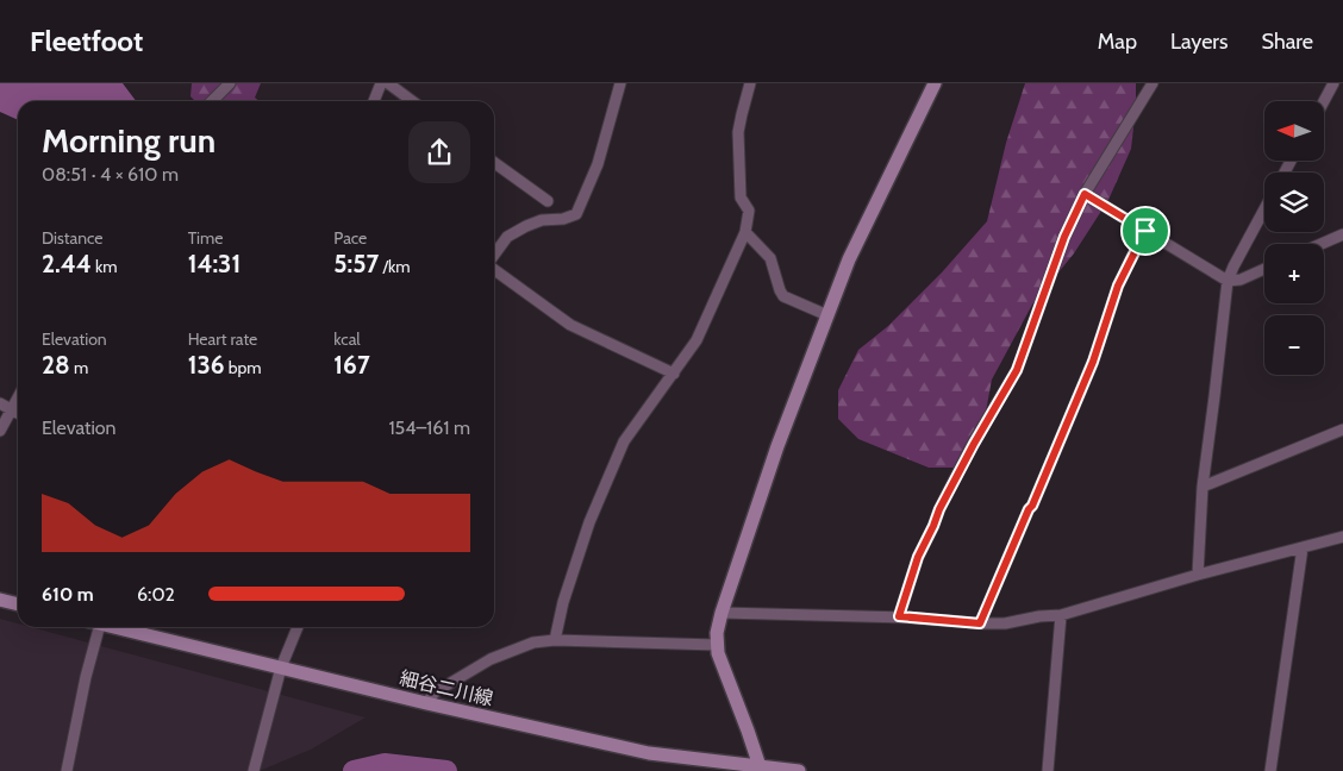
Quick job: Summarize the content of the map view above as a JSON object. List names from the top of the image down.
{
  "streets": {
    "main road": ["細谷二川線"]
  },
  "north": "left",
  "page": {
    "header": "Fleetfoot",
    "nav": ["Map", "Layers", "Share"],
    "map_buttons": ["+", "−"],
    "heading": ["Morning run", "08:51 · 4 × 610 m"],
    "stats": [
      ["Distance", "2.44 km"],
      ["Time", "14:31"],
      ["Pace", "5:57 /km"],
      ["Elevation", "28 m"],
      ["Heart rate", "136 bpm"],
      ["kcal", "167"]
    ],
    "chart": ["Elevation", "154–161 m"],
    "list": [
      {
        "name": "610 m",
        "note": "6:02"
      }
    ]
  }
}
